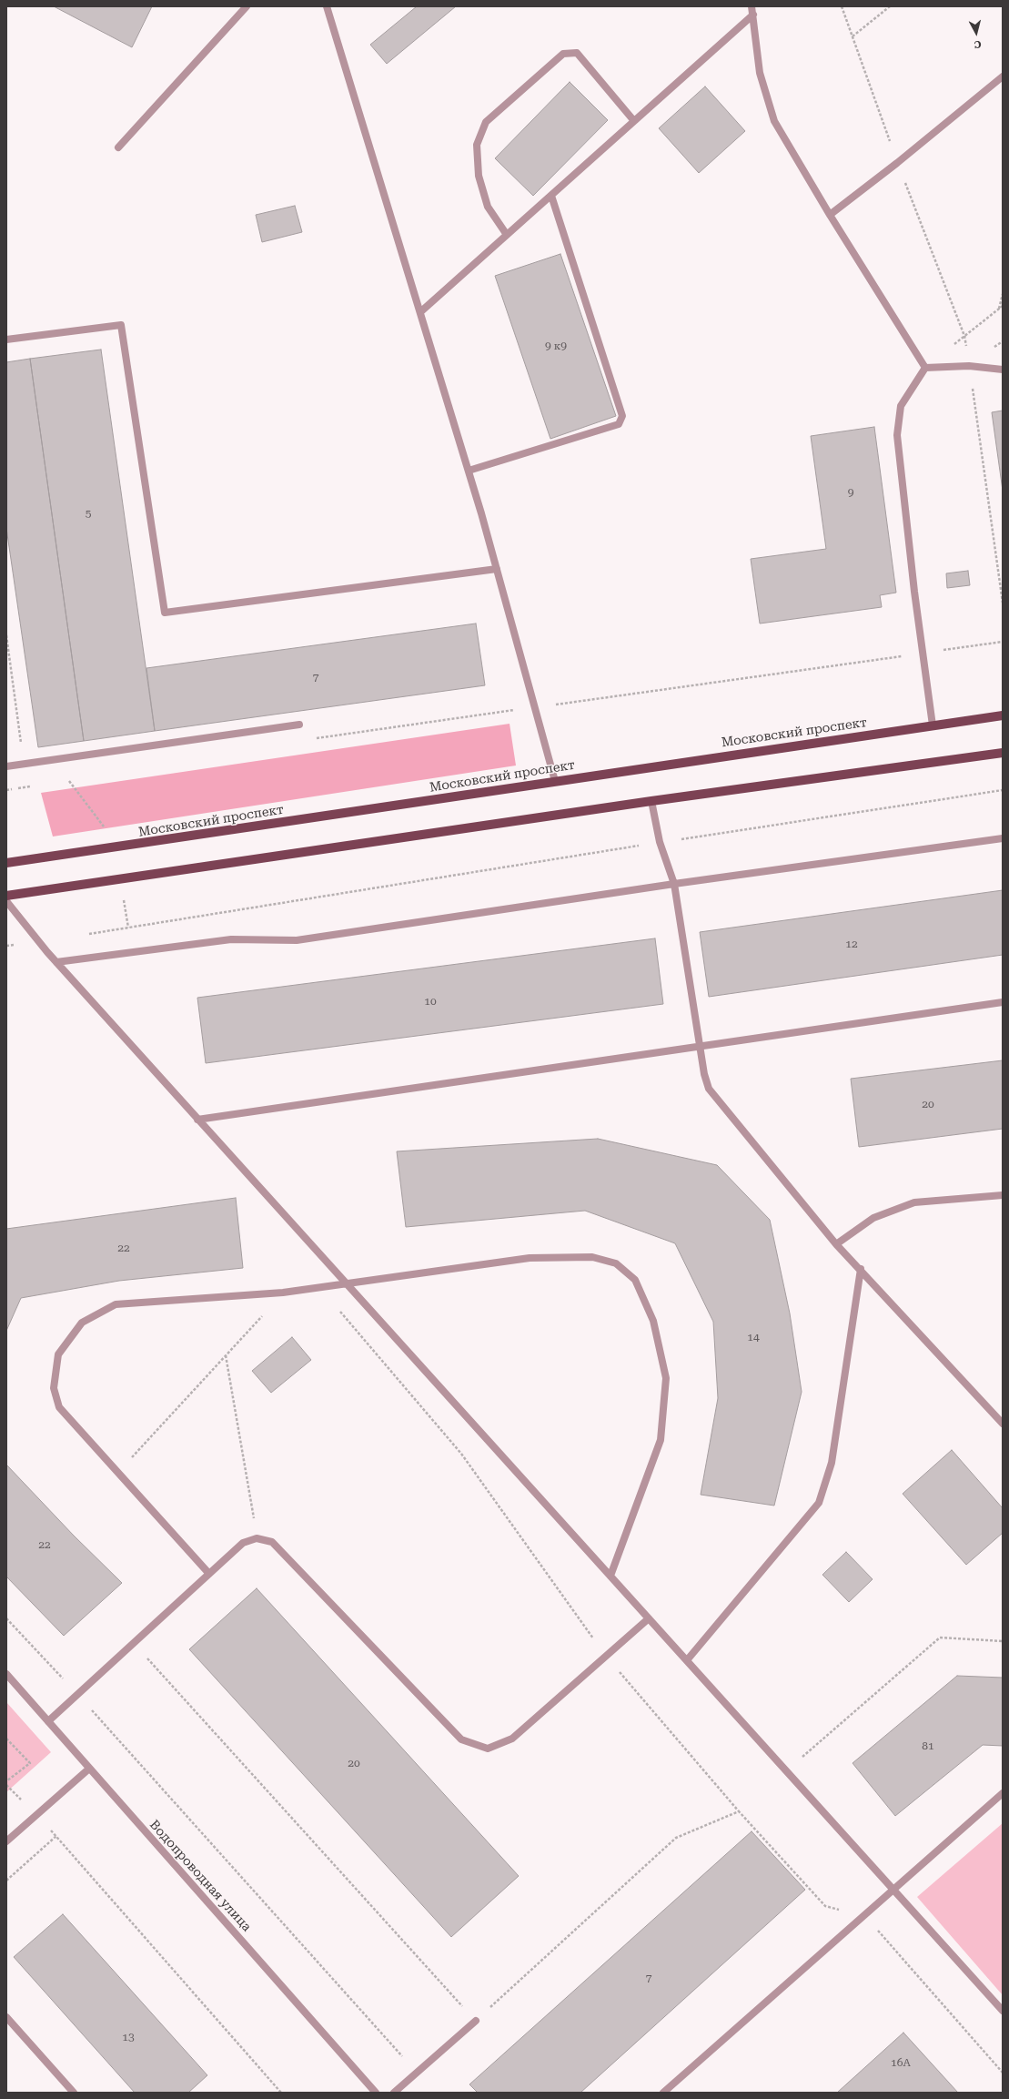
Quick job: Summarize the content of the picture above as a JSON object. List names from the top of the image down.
{
  "streets": {
    "main road": ["Московский проспект"],
    "street": ["Водопроводная улица"]
  },
  "house_numbers": [
    "9 к9",
    "9",
    "5",
    "7",
    "12",
    "10",
    "20",
    "22",
    "14",
    "22",
    "81",
    "20",
    "7",
    "13",
    "16А"
  ],
  "north": "bottom"
}
